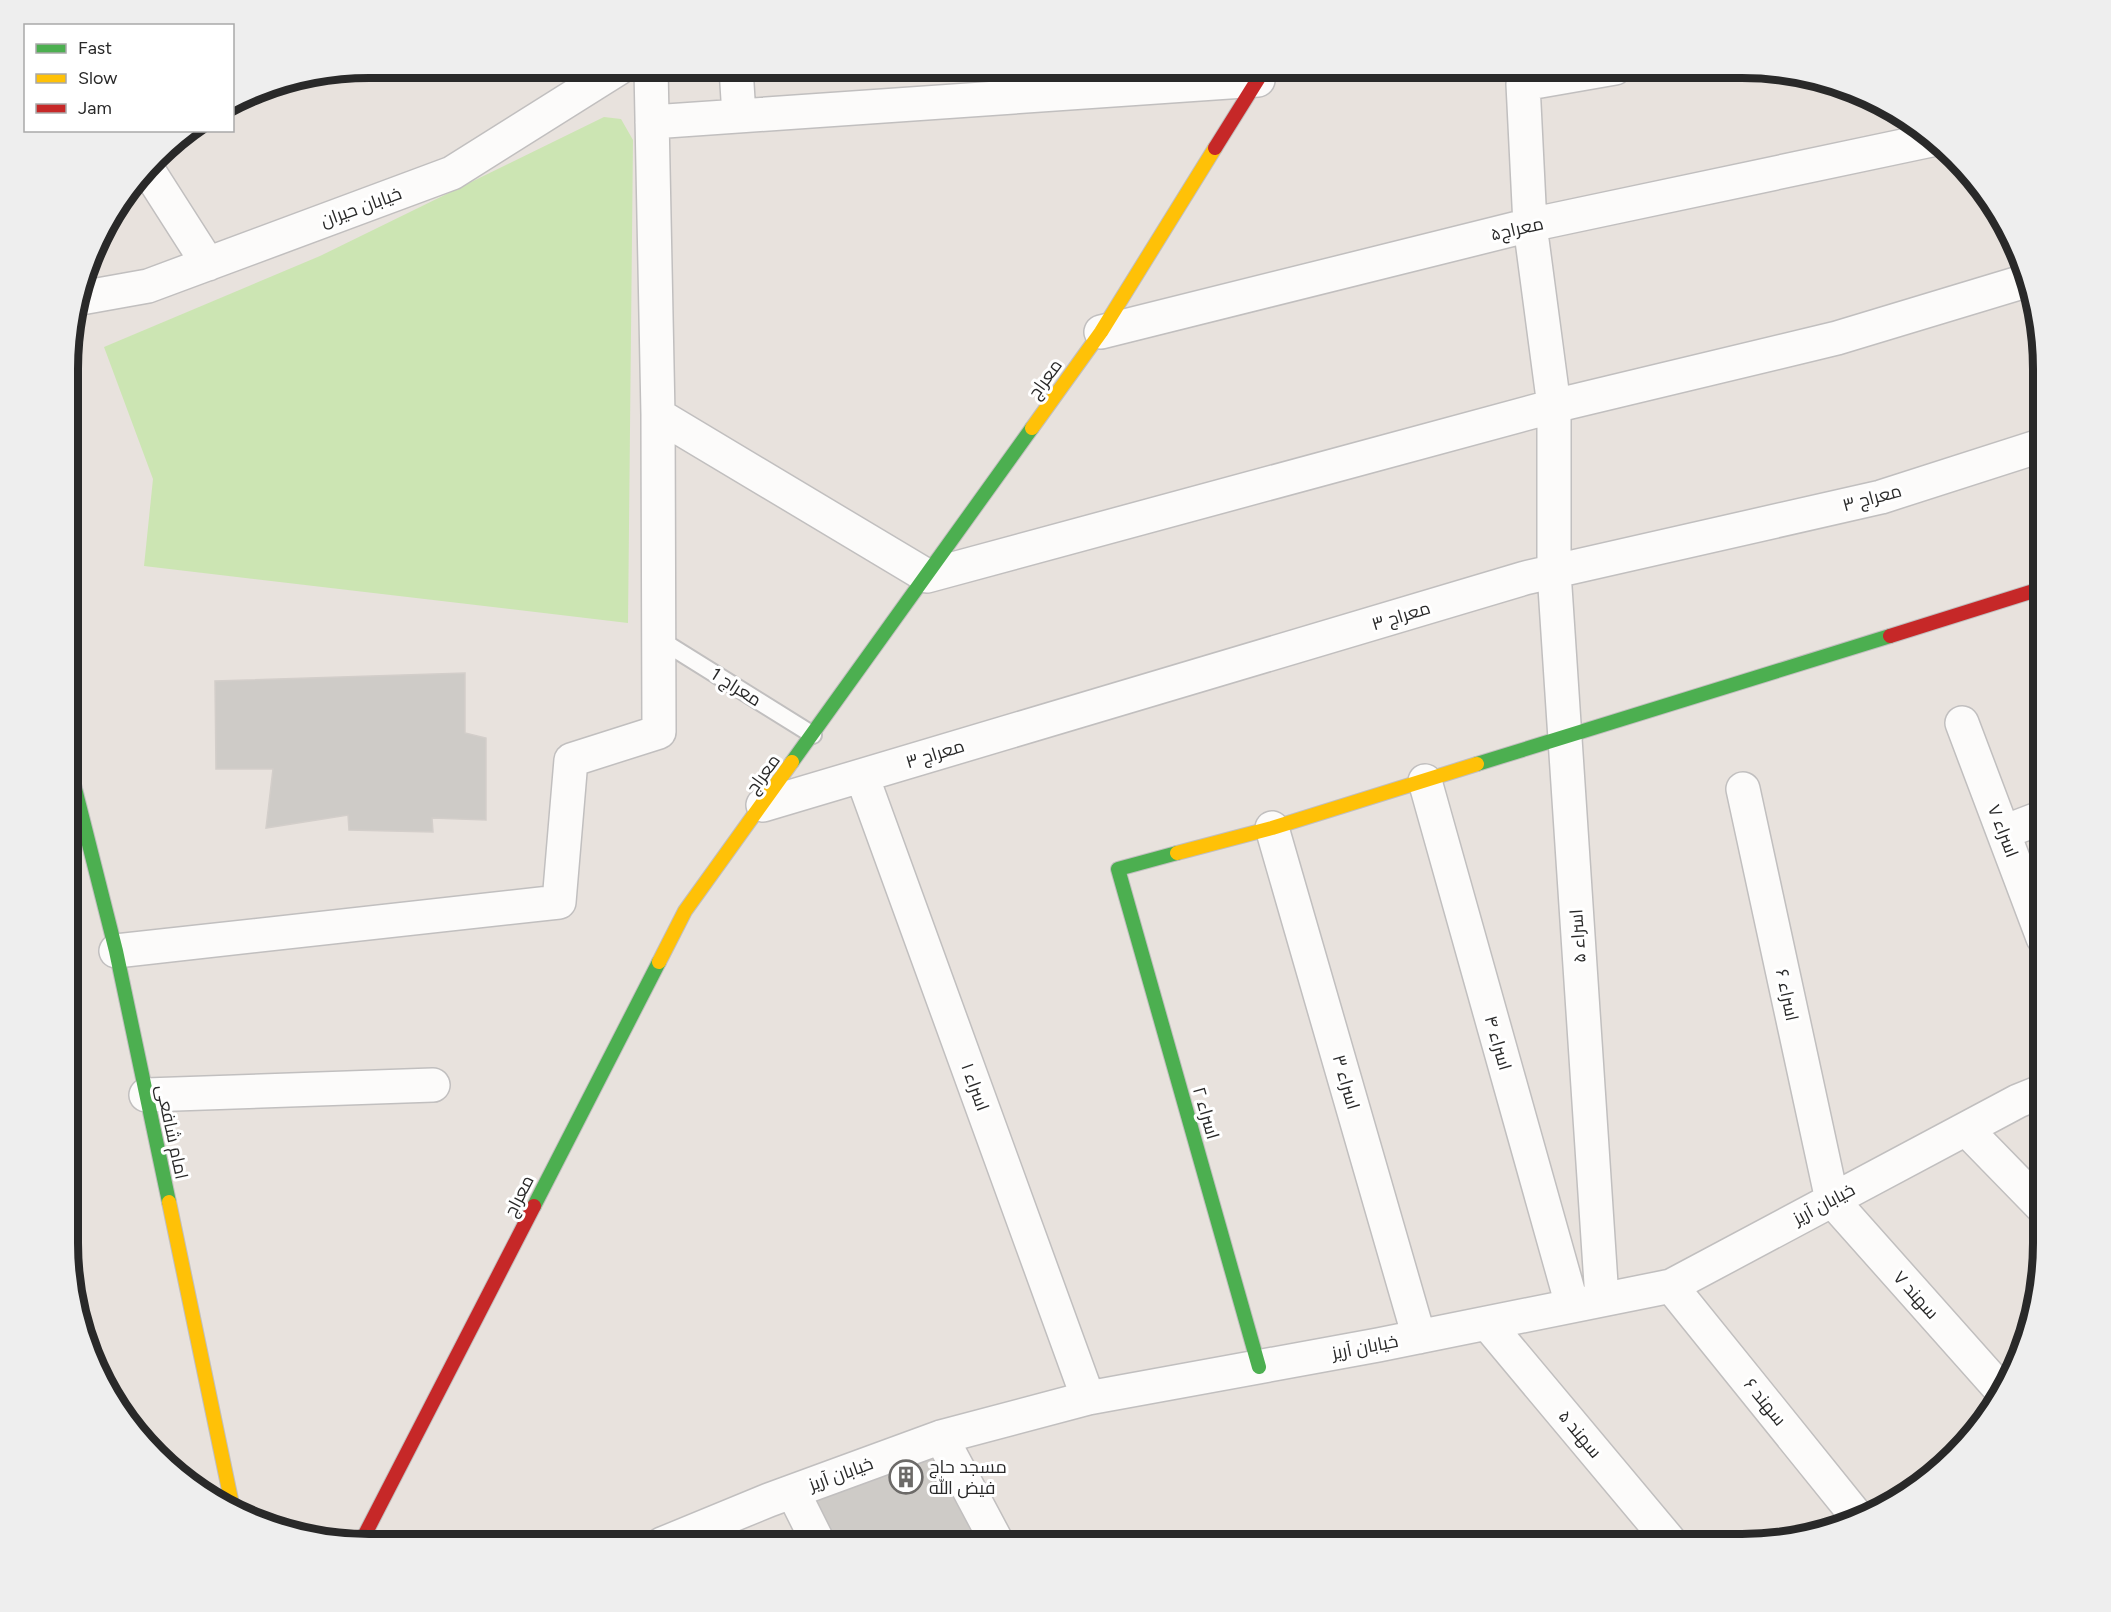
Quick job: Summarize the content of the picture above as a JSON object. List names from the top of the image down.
{
  "streets": {
    "street": [
      "خیابان حیران",
      "معراج۵",
      "معراج",
      "معراج ۳",
      "اسراء ۷",
      "اسراء ۵",
      "اسراء ۶",
      "اسراء ۴",
      "اسراء ۳",
      "اسراء ۱",
      "اسراء ۲",
      "امام شافعی",
      "خیابان آریز",
      "سهند ۷",
      "سهند ۶",
      "سهند ۵"
    ],
    "lane": ["معراج 1"]
  },
  "crossings": [
    ["معراج۵", "معراج"],
    ["معراج۵", "اسراء ۵"],
    ["معراج", "معراج ۳"],
    ["معراج", "معراج 1"],
    ["معراج ۳", "اسراء ۵"],
    ["معراج ۳", "اسراء ۱"],
    ["اسراء ۵", "اسراء ۴"],
    ["اسراء ۵", "خیابان آریز"],
    ["اسراء ۶", "خیابان آریز"],
    ["اسراء ۶", "سهند ۷"],
    ["اسراء ۴", "خیابان آریز"],
    ["اسراء ۳", "اسراء ۲"],
    ["اسراء ۳", "خیابان آریز"],
    ["اسراء ۱", "خیابان آریز"],
    ["اسراء ۲", "خیابان آریز"],
    ["خیابان آریز", "سهند ۷"],
    ["خیابان آریز", "سهند ۶"],
    ["خیابان آریز", "سهند ۵"]
  ],
  "places": {
    "building": ["مسجد حاج فیض الله"]
  },
  "legend": ["Fast", "Slow", "Jam"]
}
